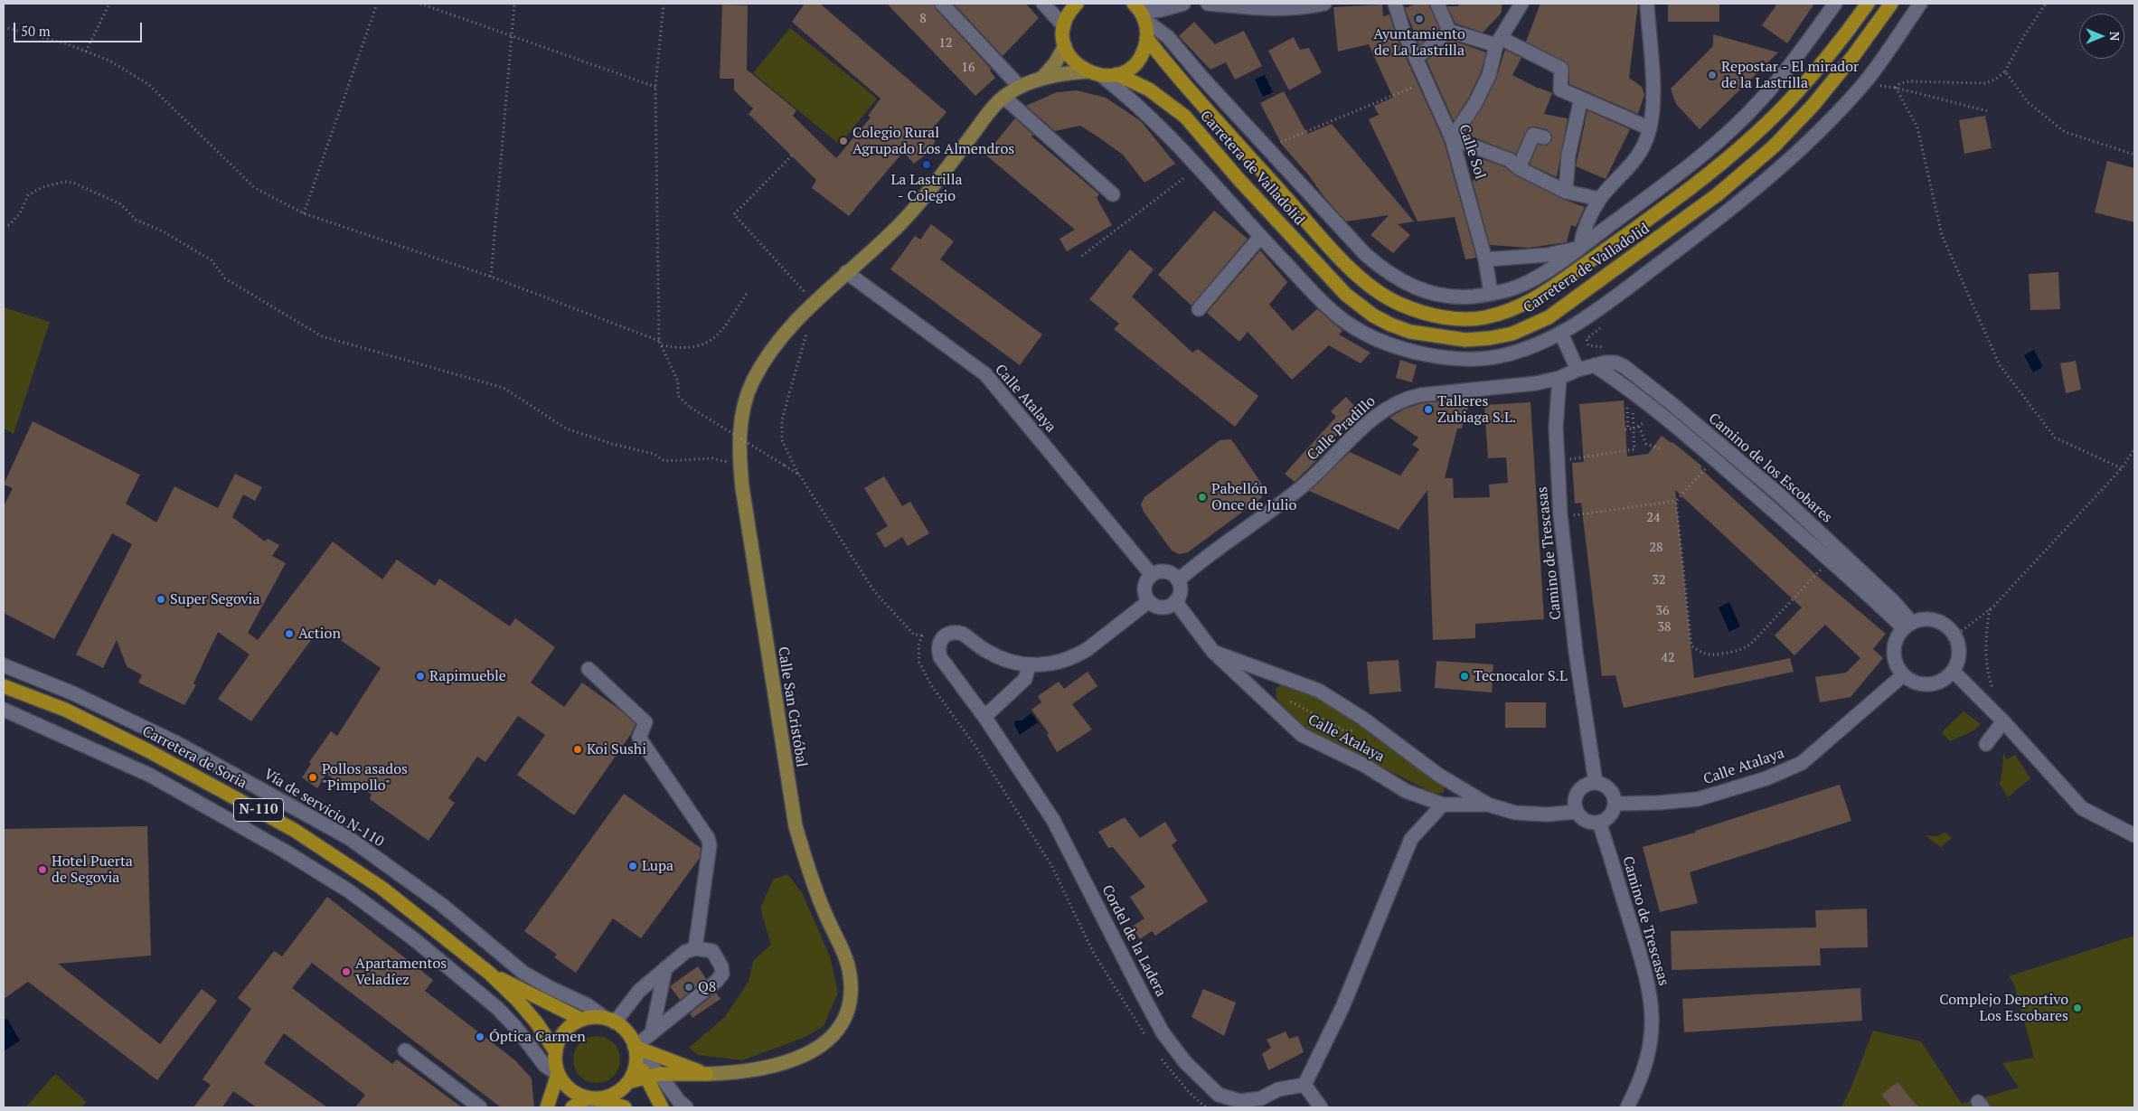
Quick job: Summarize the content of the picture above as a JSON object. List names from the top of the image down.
{
  "streets": {
    "highway": [
      "Carretera de Valladolid",
      "Calle San Cristóbal",
      "Carretera de Soria",
      "N-110"
    ],
    "street": [
      "Calle Sol",
      "Calle Atalaya",
      "Calle Pradillo",
      "Camino de los Escobares",
      "Camino de Trescasas",
      "Vía de servicio N-110",
      "Cordel de la Ladera"
    ]
  },
  "crossings": [
    ["Calle Sol", "Carretera de Valladolid"],
    ["Calle Atalaya", "Calle Pradillo"],
    ["Calle Atalaya", "Camino de los Escobares"],
    ["Calle Atalaya", "Camino de Trescasas"],
    ["Calle Atalaya", "Calle San Cristóbal"],
    ["Calle Pradillo", "Camino de Trescasas"],
    ["Calle San Cristóbal", "Carretera de Soria"],
    ["Calle San Cristóbal", "Vía de servicio N-110"],
    ["Calle San Cristóbal", "N-110"],
    ["Carretera de Soria", "Vía de servicio N-110"],
    ["Carretera de Soria", "N-110"],
    ["Vía de servicio N-110", "N-110"]
  ],
  "places": [
    "Ayuntamiento de La Lastrilla",
    "Repostar - El mirador de la Lastrilla",
    "Colegio Rural Agrupado Los Almendros",
    "La Lastrilla - Colegio",
    "Talleres Zubiaga S.L.",
    "Pabellón Once de Julio",
    "Super Segovia",
    "Action",
    "Rapimueble",
    "Tecnocalor S.L",
    "Koi Sushi",
    "Pollos asados \"Pimpollo\"",
    "Lupa",
    "Hotel Puerta de Segovia",
    "Apartamentos Veladíez",
    "Q8",
    "Complejo Deportivo Los Escobares",
    "Óptica Carmen"
  ],
  "house_numbers": [
    "8",
    "12",
    "16",
    "24",
    "28",
    "32",
    "36",
    "38",
    "42"
  ],
  "scale_bar": "50 m",
  "north": "right"
}
